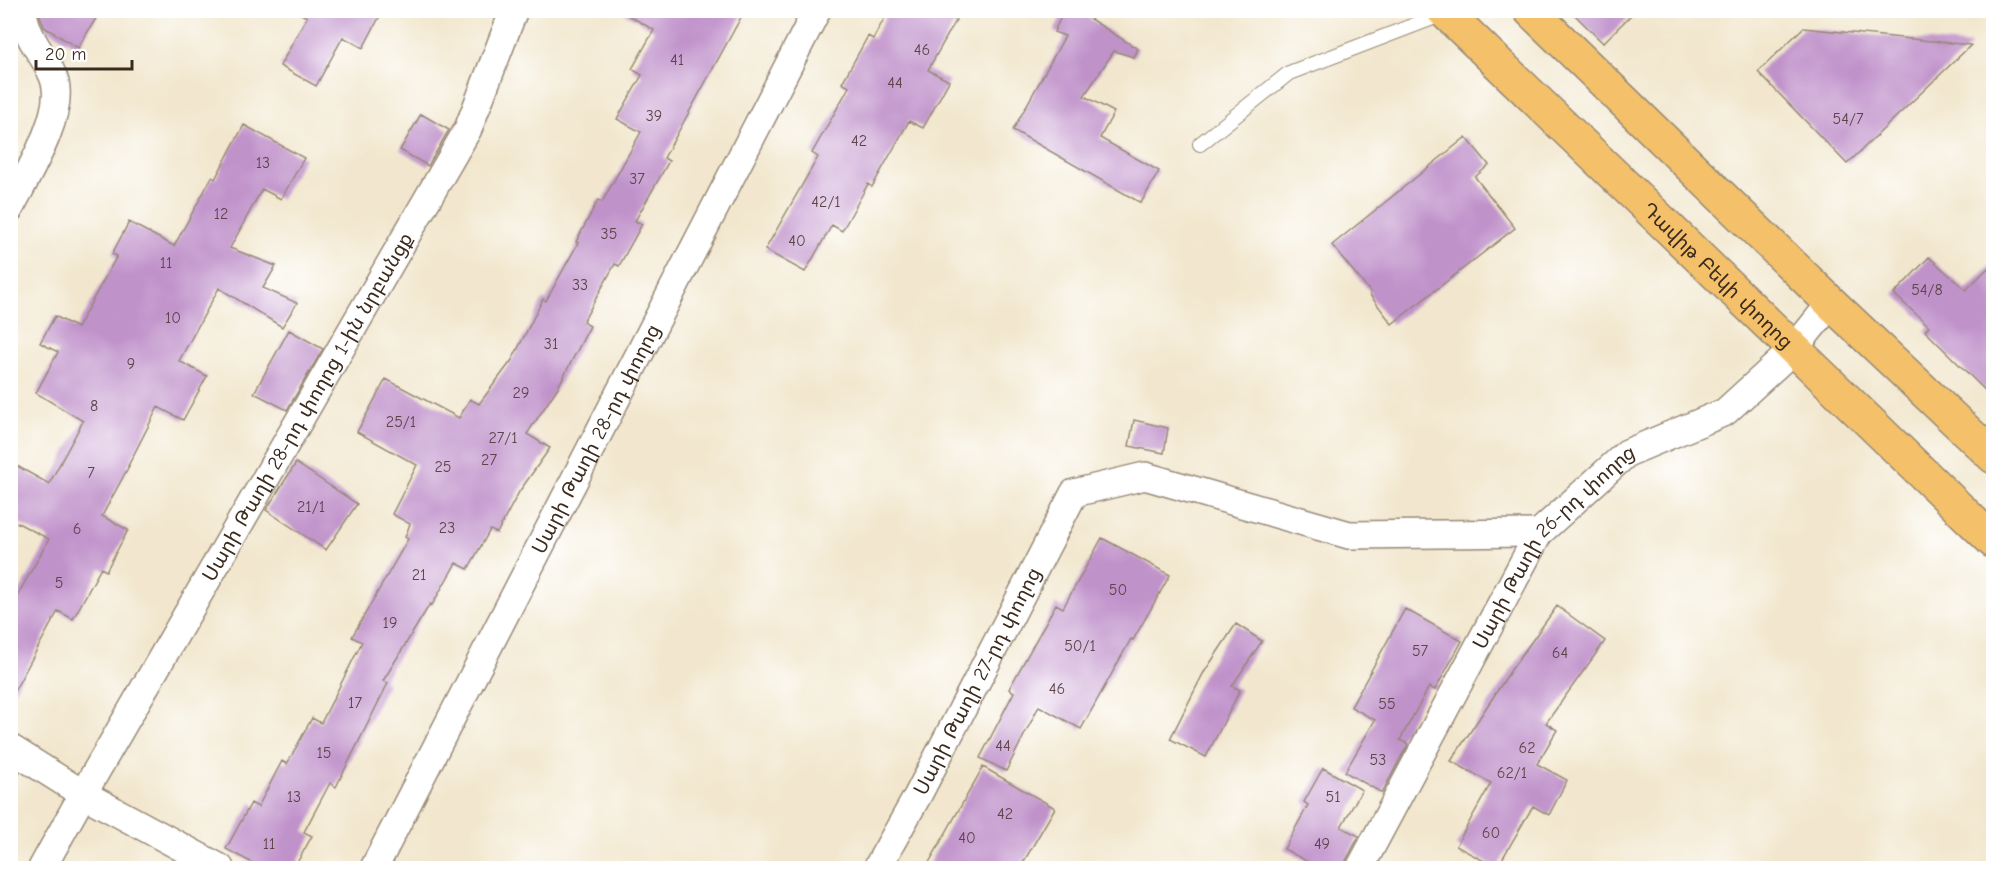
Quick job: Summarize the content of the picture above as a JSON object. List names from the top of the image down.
{
  "streets": {
    "main road": ["Դավիթ Բեկի փողոց"],
    "street": [
      "Սարի Թաղի 28-րդ փողոց 1-ին նրբանցք",
      "Սարի Թաղի 28-րդ փողոց",
      "Սարի Թաղի 26-րդ փողոց",
      "Սարի Թաղի 27-րդ փողոց"
    ]
  },
  "crossings": [
    ["Դավիթ Բեկի փողոց", "Սարի Թաղի 26-րդ փողոց"],
    ["Սարի Թաղի 26-րդ փողոց", "Սարի Թաղի 27-րդ փողոց"]
  ],
  "house_numbers": [
    "46",
    "41",
    "44",
    "39",
    "54/7",
    "42",
    "13",
    "37",
    "42/1",
    "12",
    "35",
    "40",
    "11",
    "33",
    "54/8",
    "10",
    "31",
    "9",
    "29",
    "8",
    "25/1",
    "27/1",
    "27",
    "25",
    "7",
    "21/1",
    "23",
    "6",
    "21",
    "5",
    "50",
    "19",
    "50/1",
    "57",
    "64",
    "46",
    "17",
    "55",
    "44",
    "62",
    "15",
    "53",
    "62/1",
    "13",
    "51",
    "42",
    "60",
    "40",
    "11",
    "49"
  ],
  "scale_bar": "20 m"
}
